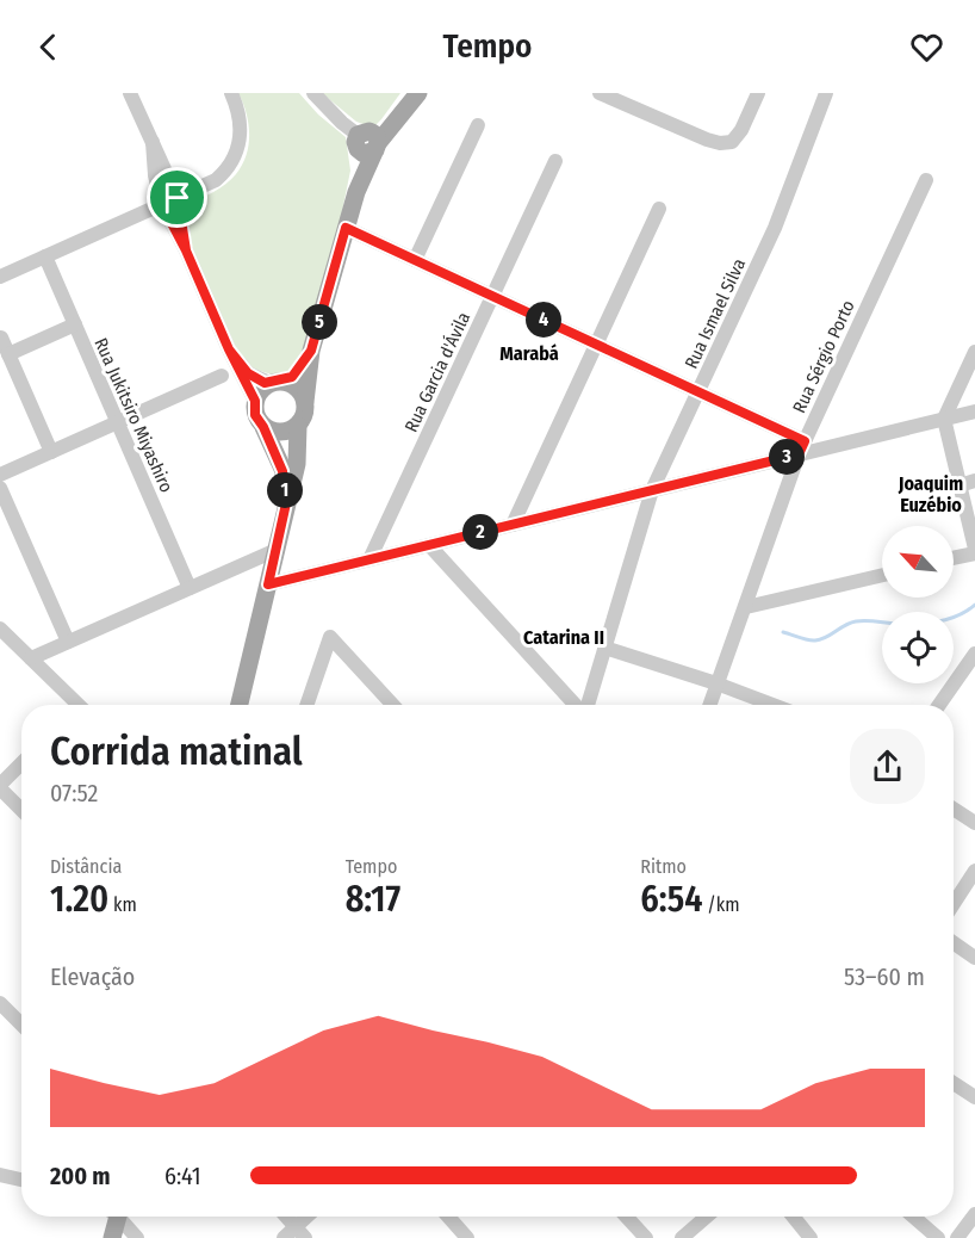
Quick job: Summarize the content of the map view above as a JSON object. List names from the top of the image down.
{
  "streets": {
    "street": [
      "Rua Ismael Silva",
      "Rua Sérgio Porto",
      "Rua Garcia d'Ávila",
      "Rua Jukitsiro Miyashiro"
    ]
  },
  "districts": ["Marabá", "Joaquim Euzébio", "Catarina II"],
  "north": "top left",
  "page": {
    "header": "Tempo",
    "pins": [
      "4",
      "5",
      "3",
      "1",
      "2"
    ],
    "heading": ["Corrida matinal", "07:52"],
    "stats": [
      ["Distância", "1.20 km"],
      ["Tempo", "8:17"],
      ["Ritmo", "6:54 /km"]
    ],
    "chart": ["Elevação", "53–60 m"],
    "list": [
      {
        "name": "200 m",
        "note": "6:41"
      }
    ]
  }
}
